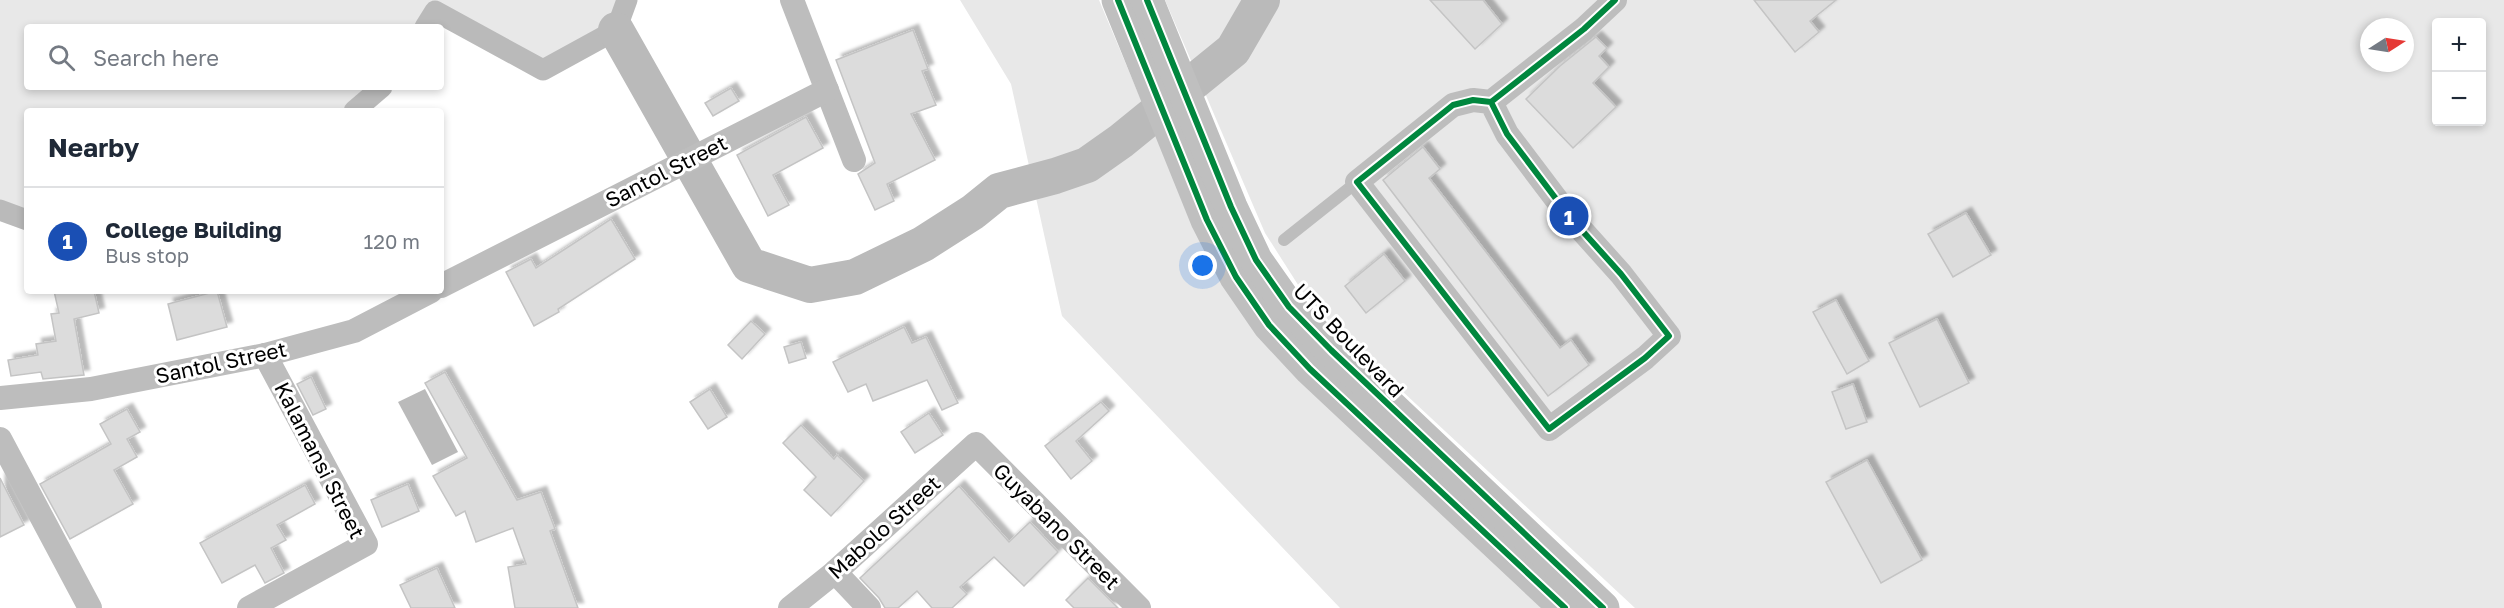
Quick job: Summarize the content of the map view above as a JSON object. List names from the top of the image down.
{
  "streets": {
    "main road": ["UTS Boulevard"],
    "street": [
      "Santol Street",
      "Kalamansi Street",
      "Guyabano Street",
      "Mabolo Street"
    ]
  },
  "crossings": [
    ["Santol Street", "Kalamansi Street"],
    ["Guyabano Street", "Mabolo Street"]
  ],
  "north": "right",
  "page": {
    "map_buttons": ["+", "−"],
    "search": "Search here",
    "heading": "Nearby",
    "list": [
      {
        "mark": "1",
        "name": "College Building",
        "note": "Bus stop",
        "value": "120 m"
      }
    ],
    "pins": "1"
  }
}
